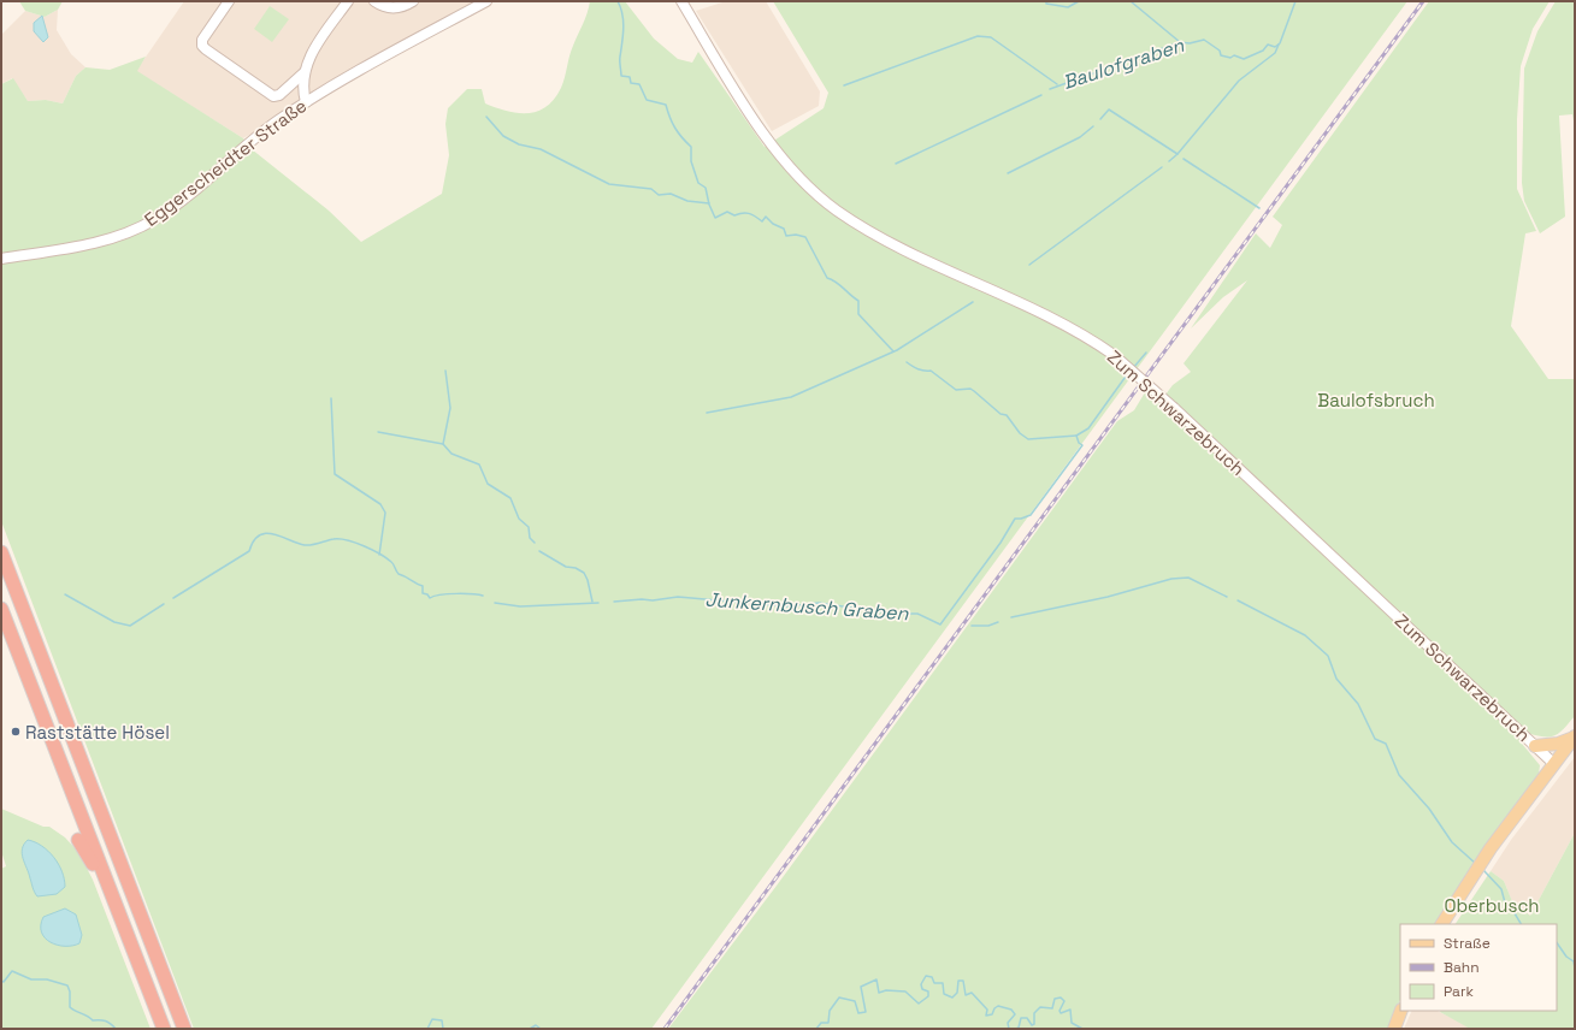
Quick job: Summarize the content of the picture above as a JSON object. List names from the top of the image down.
{
  "streets": {
    "street": ["Eggerscheidter Straße", "Zum Schwarzebruch"]
  },
  "water": ["Baulofgraben", "Junkernbusch Graben"],
  "parks": ["Baulofsbruch", "Oberbusch"],
  "places": ["Raststätte Hösel"],
  "legend": ["Straße", "Bahn", "Park"]
}
